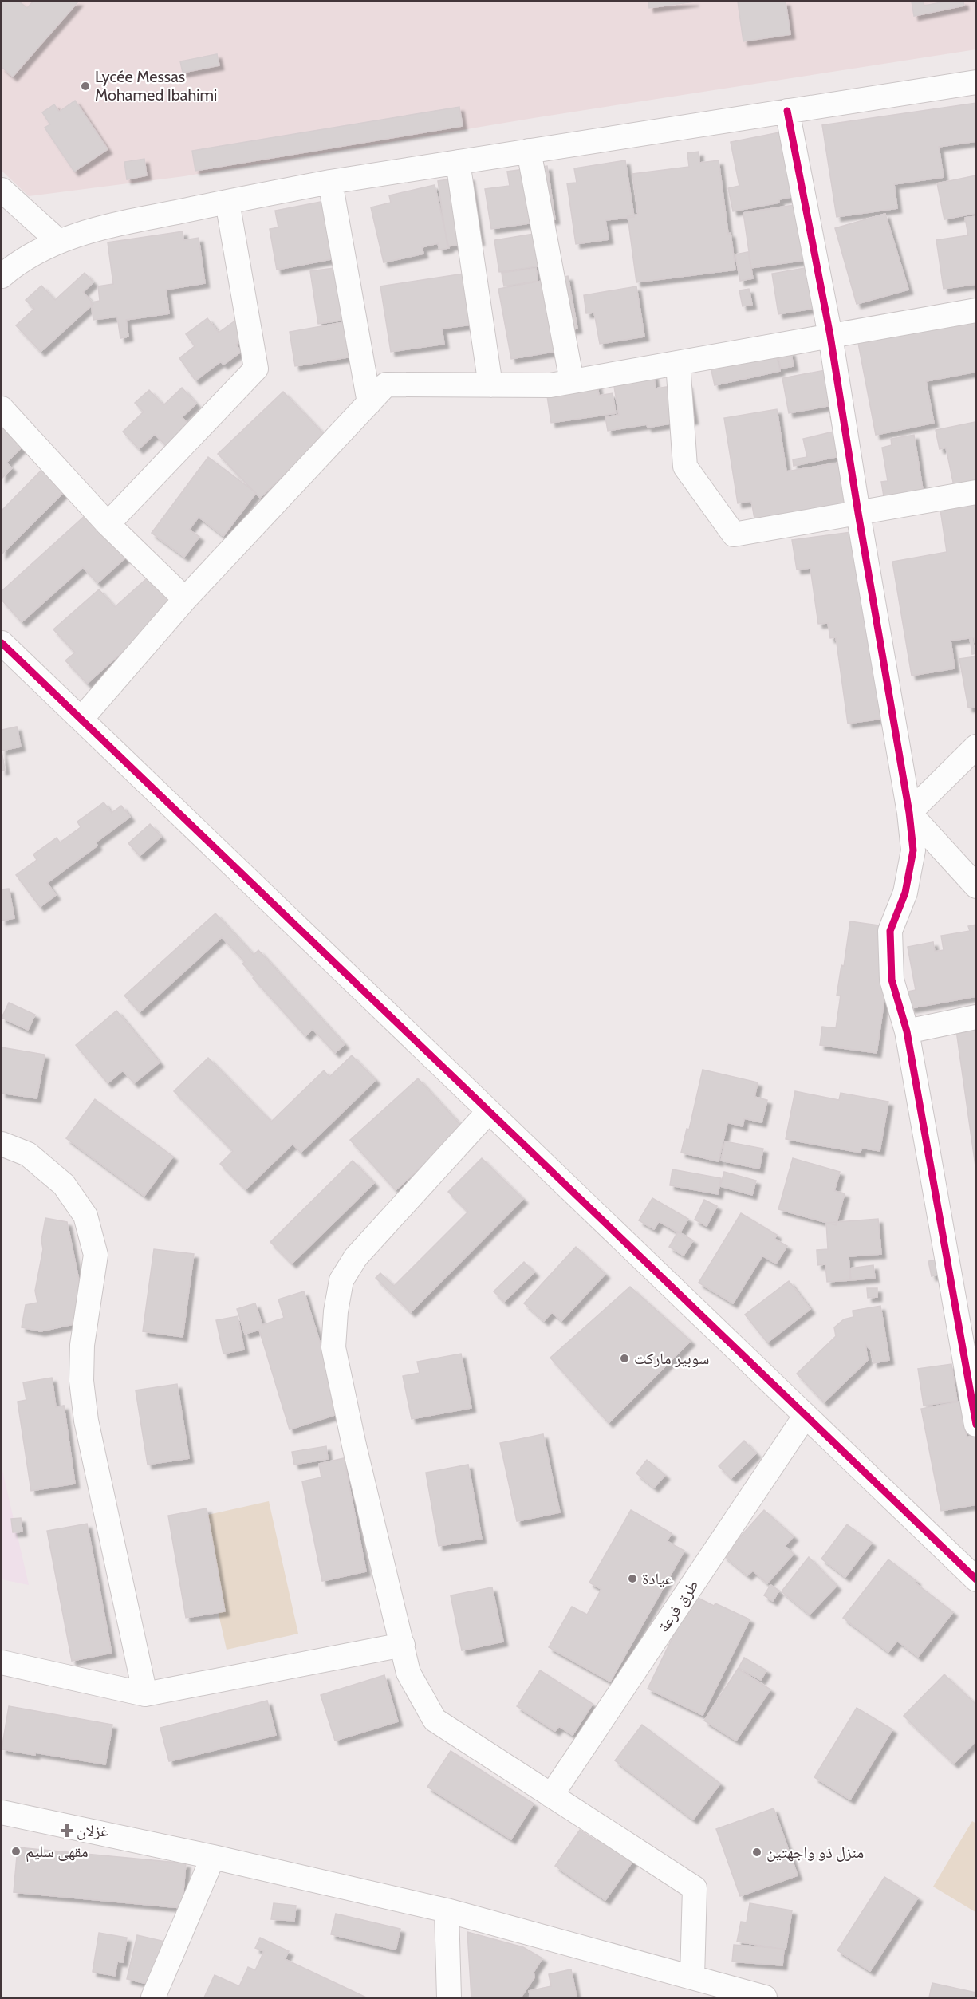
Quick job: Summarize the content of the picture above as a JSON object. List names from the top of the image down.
{
  "streets": {
    "street": ["طرق فرعة"]
  },
  "places": {
    "other": [
      "Lycée Messas Mohamed Ibahimi",
      "سوبير ماركت",
      "عيادة",
      "مقهى سليم",
      "منزل ذو واجهتين"
    ],
    "health": ["غزلان"]
  }
}
